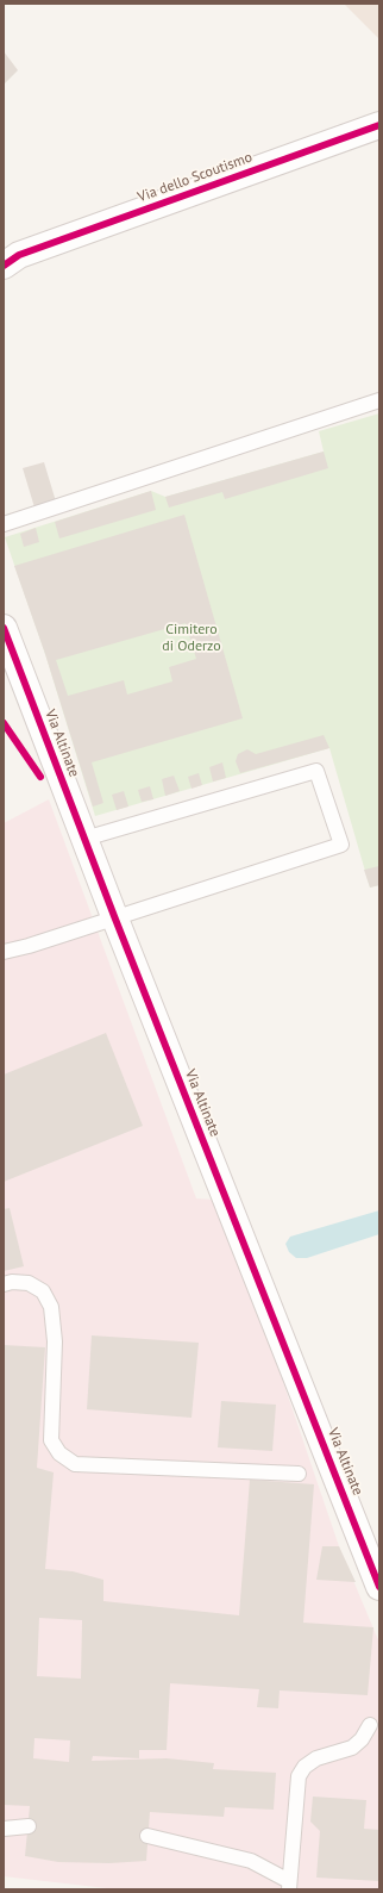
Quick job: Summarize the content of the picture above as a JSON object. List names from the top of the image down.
{
  "streets": {
    "street": ["Via dello Scoutismo", "Via Altinate"]
  },
  "parks": ["Cimitero di Oderzo"]
}
